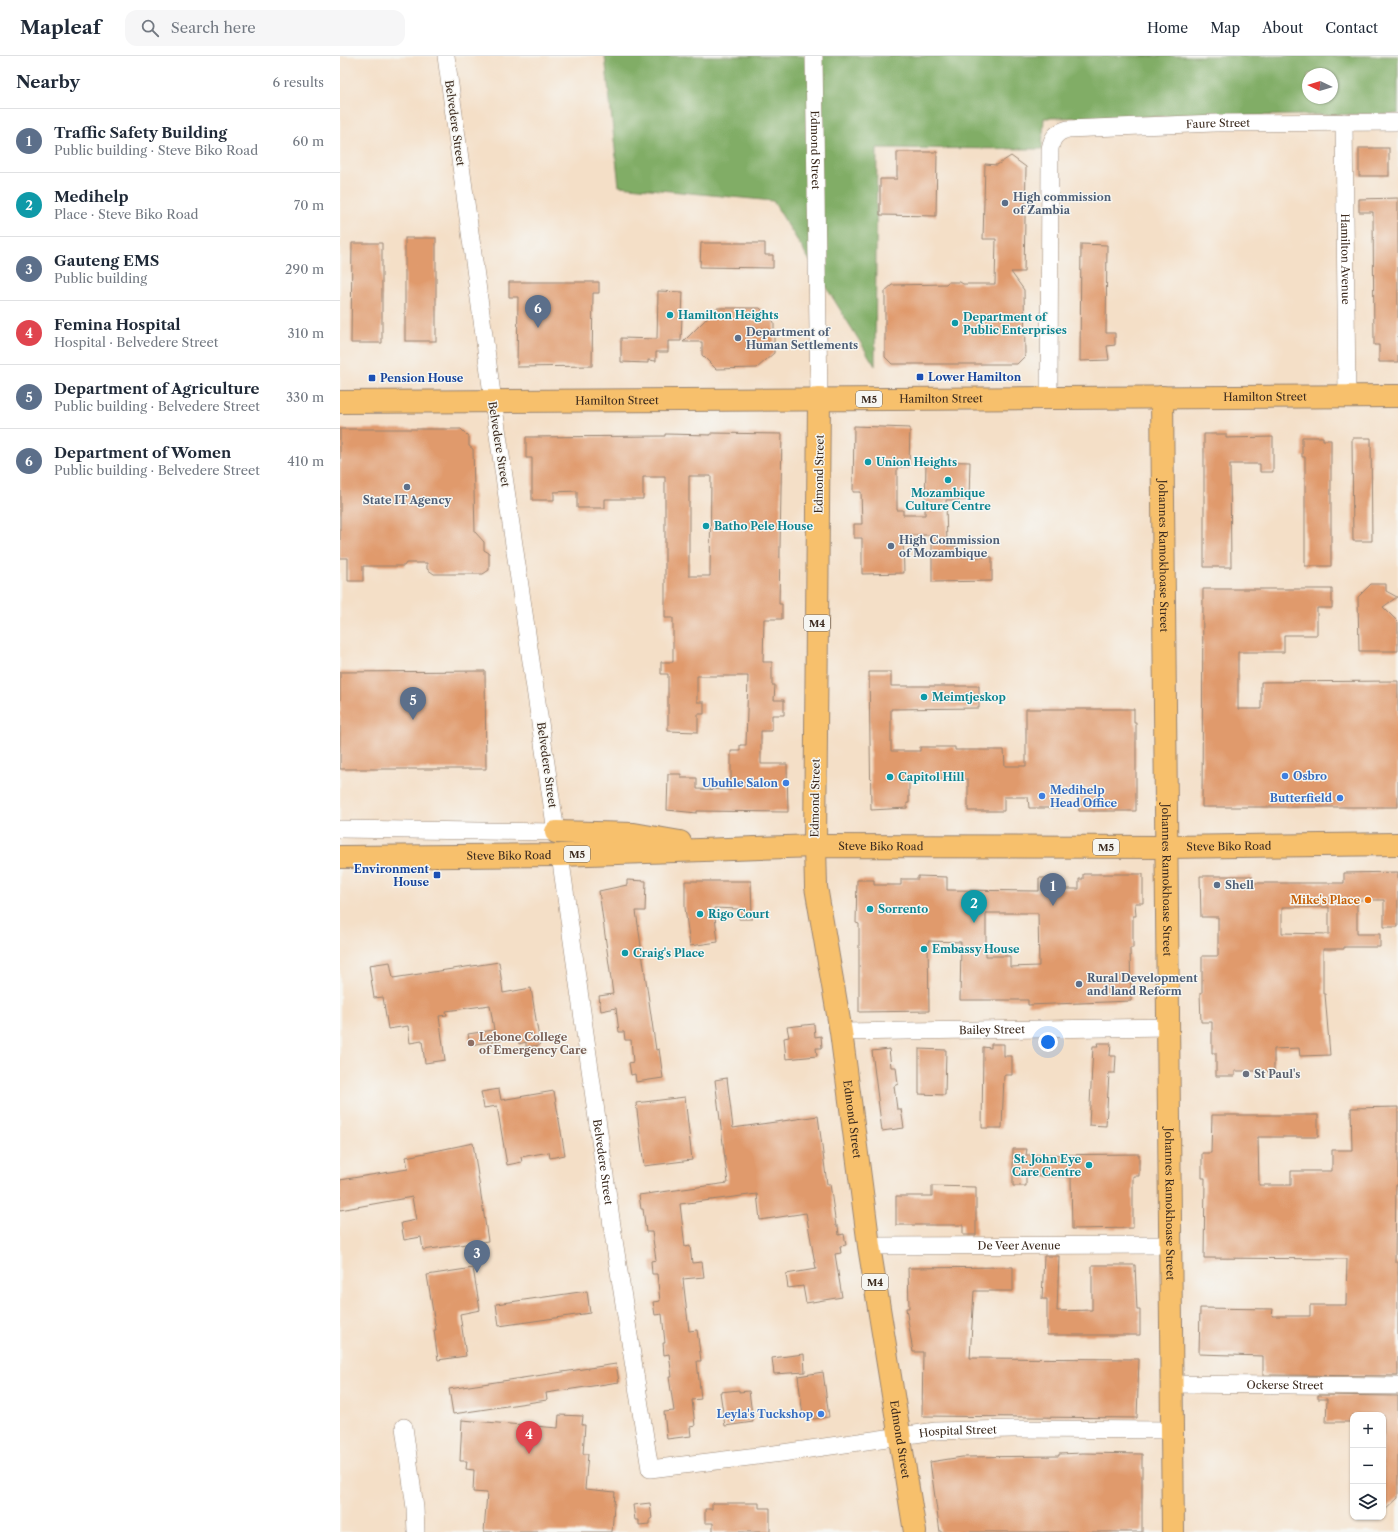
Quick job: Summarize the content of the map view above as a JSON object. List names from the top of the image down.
{
  "streets": {
    "main road": [
      "Edmond Street",
      "Hamilton Street",
      "M5",
      "Johannes Ramokhoase Street",
      "M4",
      "Steve Biko Road"
    ],
    "street": [
      "Belvedere Street",
      "Faure Street",
      "Hamilton Avenue",
      "Bailey Street",
      "De Veer Avenue",
      "Ockerse Street",
      "Hospital Street"
    ]
  },
  "crossings": [
    ["Belvedere Street", "Hamilton Street"],
    ["Belvedere Street", "Steve Biko Road"],
    ["Belvedere Street", "Hospital Street"],
    ["Faure Street", "Hamilton Avenue"],
    ["Faure Street", "Hamilton Street"],
    ["Edmond Street", "Hamilton Street"],
    ["Edmond Street", "Steve Biko Road"],
    ["Edmond Street", "Bailey Street"],
    ["Edmond Street", "De Veer Avenue"],
    ["Edmond Street", "Hospital Street"],
    ["Hamilton Avenue", "Hamilton Street"],
    ["Hamilton Street", "Johannes Ramokhoase Street"],
    ["Johannes Ramokhoase Street", "Steve Biko Road"],
    ["Johannes Ramokhoase Street", "Bailey Street"],
    ["Johannes Ramokhoase Street", "De Veer Avenue"],
    ["Johannes Ramokhoase Street", "Ockerse Street"],
    ["Johannes Ramokhoase Street", "Hospital Street"]
  ],
  "places": {
    "other": [
      "High commission of Zambia",
      "Hamilton Heights",
      "Department of Public Enterprises",
      "Department of Human Settlements",
      "Union Heights",
      "Mozambique Culture Centre",
      "State IT Agency",
      "Batho Pele House",
      "High Commission of Mozambique",
      "Meimtjeskop",
      "Osbro",
      "Capitol Hill",
      "Ubuhle Salon",
      "Medihelp Head Office",
      "Butterfield",
      "Shell",
      "Mike's Place",
      "Sorrento",
      "Rigo Court",
      "Embassy House",
      "Craig's Place",
      "Rural Development and land Reform",
      "Lebone College of Emergency Care",
      "St Paul's",
      "St. John Eye Care Centre",
      "Leyla's Tuckshop"
    ],
    "transit": ["Lower Hamilton", "Pension House", "Environment House"]
  },
  "north": "left",
  "page": {
    "header": "Mapleaf",
    "search": "Search here",
    "nav": [
      "Home",
      "Map",
      "About",
      "Contact"
    ],
    "heading": ["Nearby", "6 results"],
    "list": [
      {
        "mark": "1",
        "name": "Traffic Safety Building",
        "note": "Public building · Steve Biko Road",
        "value": "60 m"
      },
      {
        "mark": "2",
        "name": "Medihelp",
        "note": "Place · Steve Biko Road",
        "value": "70 m"
      },
      {
        "mark": "3",
        "name": "Gauteng EMS",
        "note": "Public building",
        "value": "290 m"
      },
      {
        "mark": "4",
        "name": "Femina Hospital",
        "note": "Hospital · Belvedere Street",
        "value": "310 m"
      },
      {
        "mark": "5",
        "name": "Department of Agriculture",
        "note": "Public building · Belvedere Street",
        "value": "330 m"
      },
      {
        "mark": "6",
        "name": "Department of Women",
        "note": "Public building · Belvedere Street",
        "value": "410 m"
      }
    ],
    "pins": [
      "6",
      "5",
      "1",
      "2",
      "3",
      "4"
    ],
    "map_buttons": ["+", "−"]
  }
}
